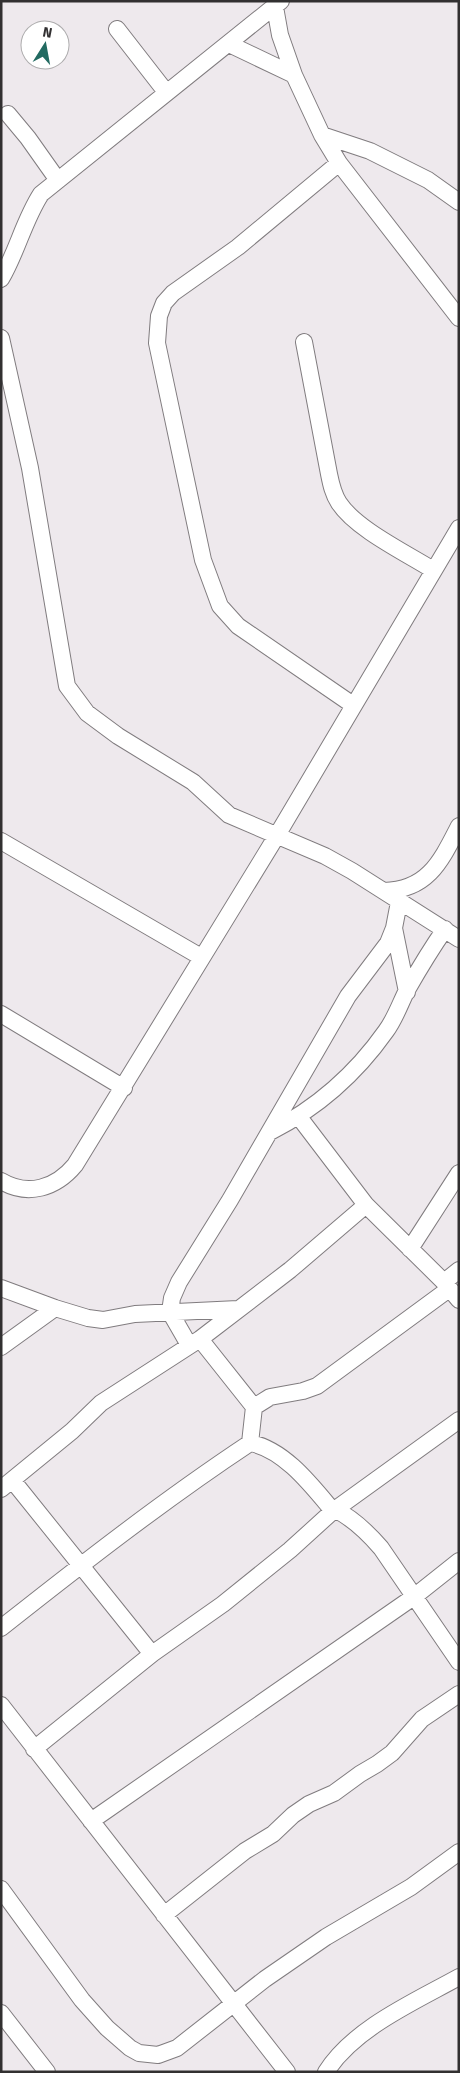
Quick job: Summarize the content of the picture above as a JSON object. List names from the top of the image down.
{
  "north": "top"
}
